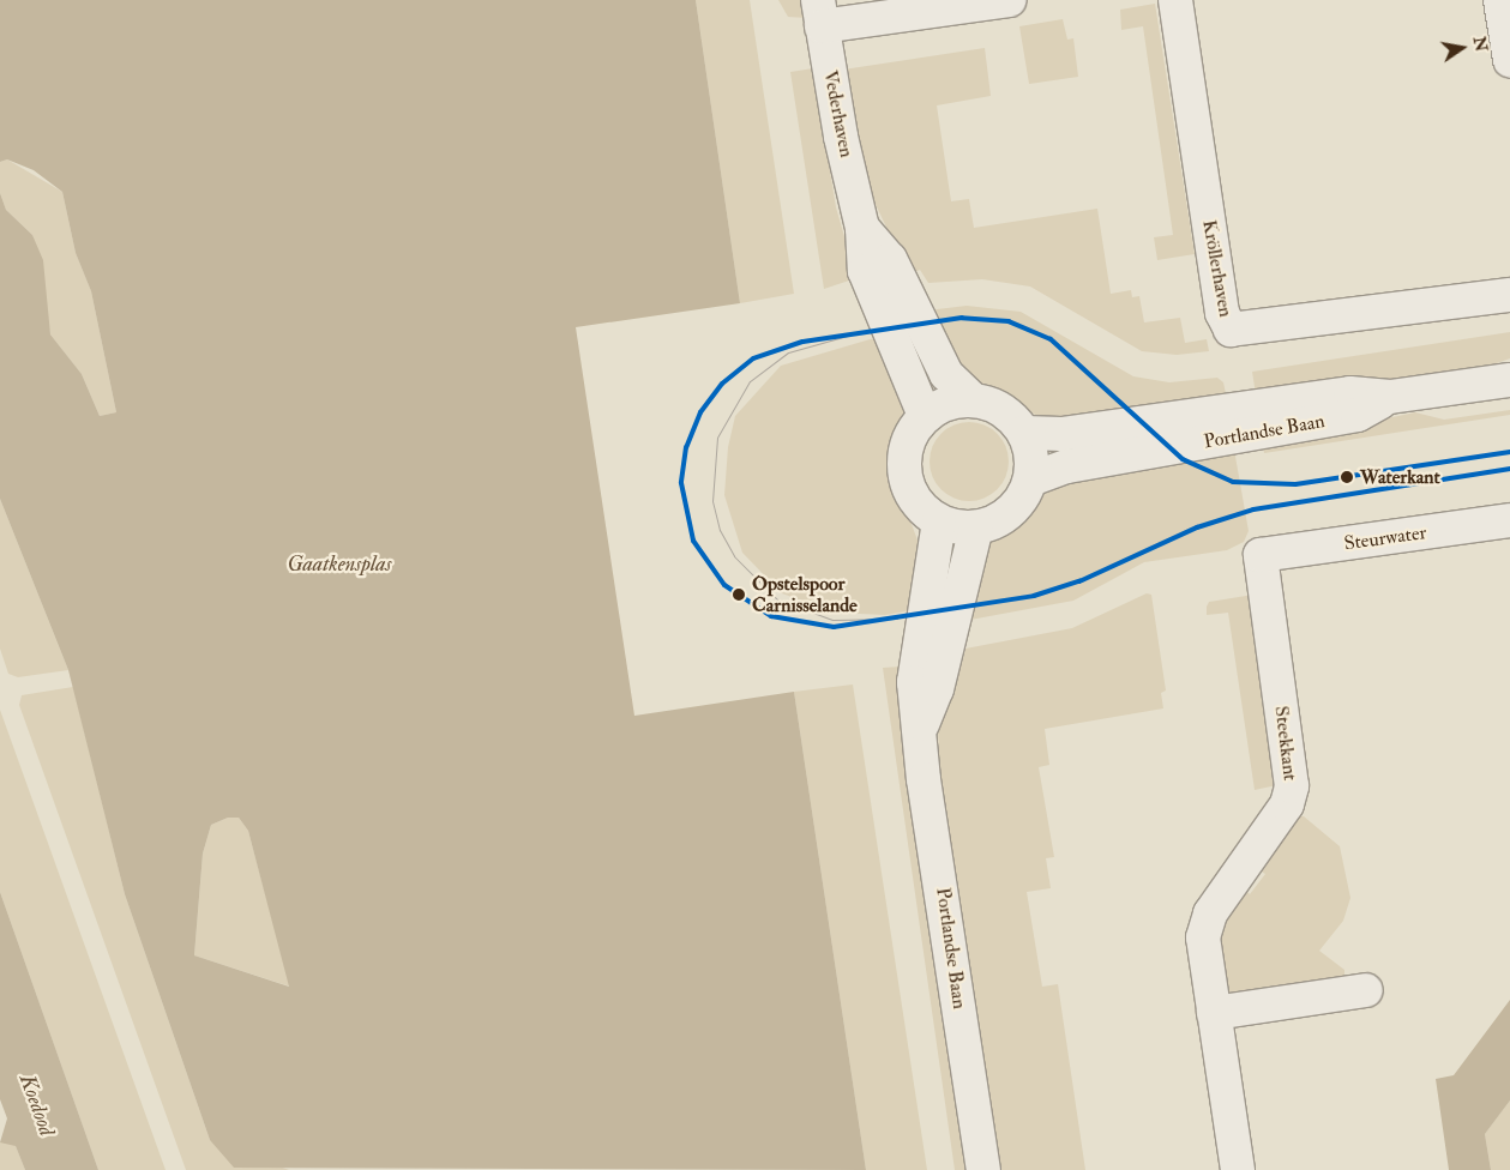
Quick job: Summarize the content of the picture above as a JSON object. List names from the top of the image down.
{
  "streets": {
    "street": [
      "Vederhaven",
      "Kröllerhaven",
      "Portlandse Baan",
      "Steurwater",
      "Steekkant"
    ]
  },
  "crossings": [
    ["Vederhaven", "Portlandse Baan"],
    ["Steurwater", "Steekkant"]
  ],
  "water": ["Gaatkensplas", "Koedood"],
  "places": ["Waterkant", "Opstelspoor Carnisselande"],
  "north": "right"
}
